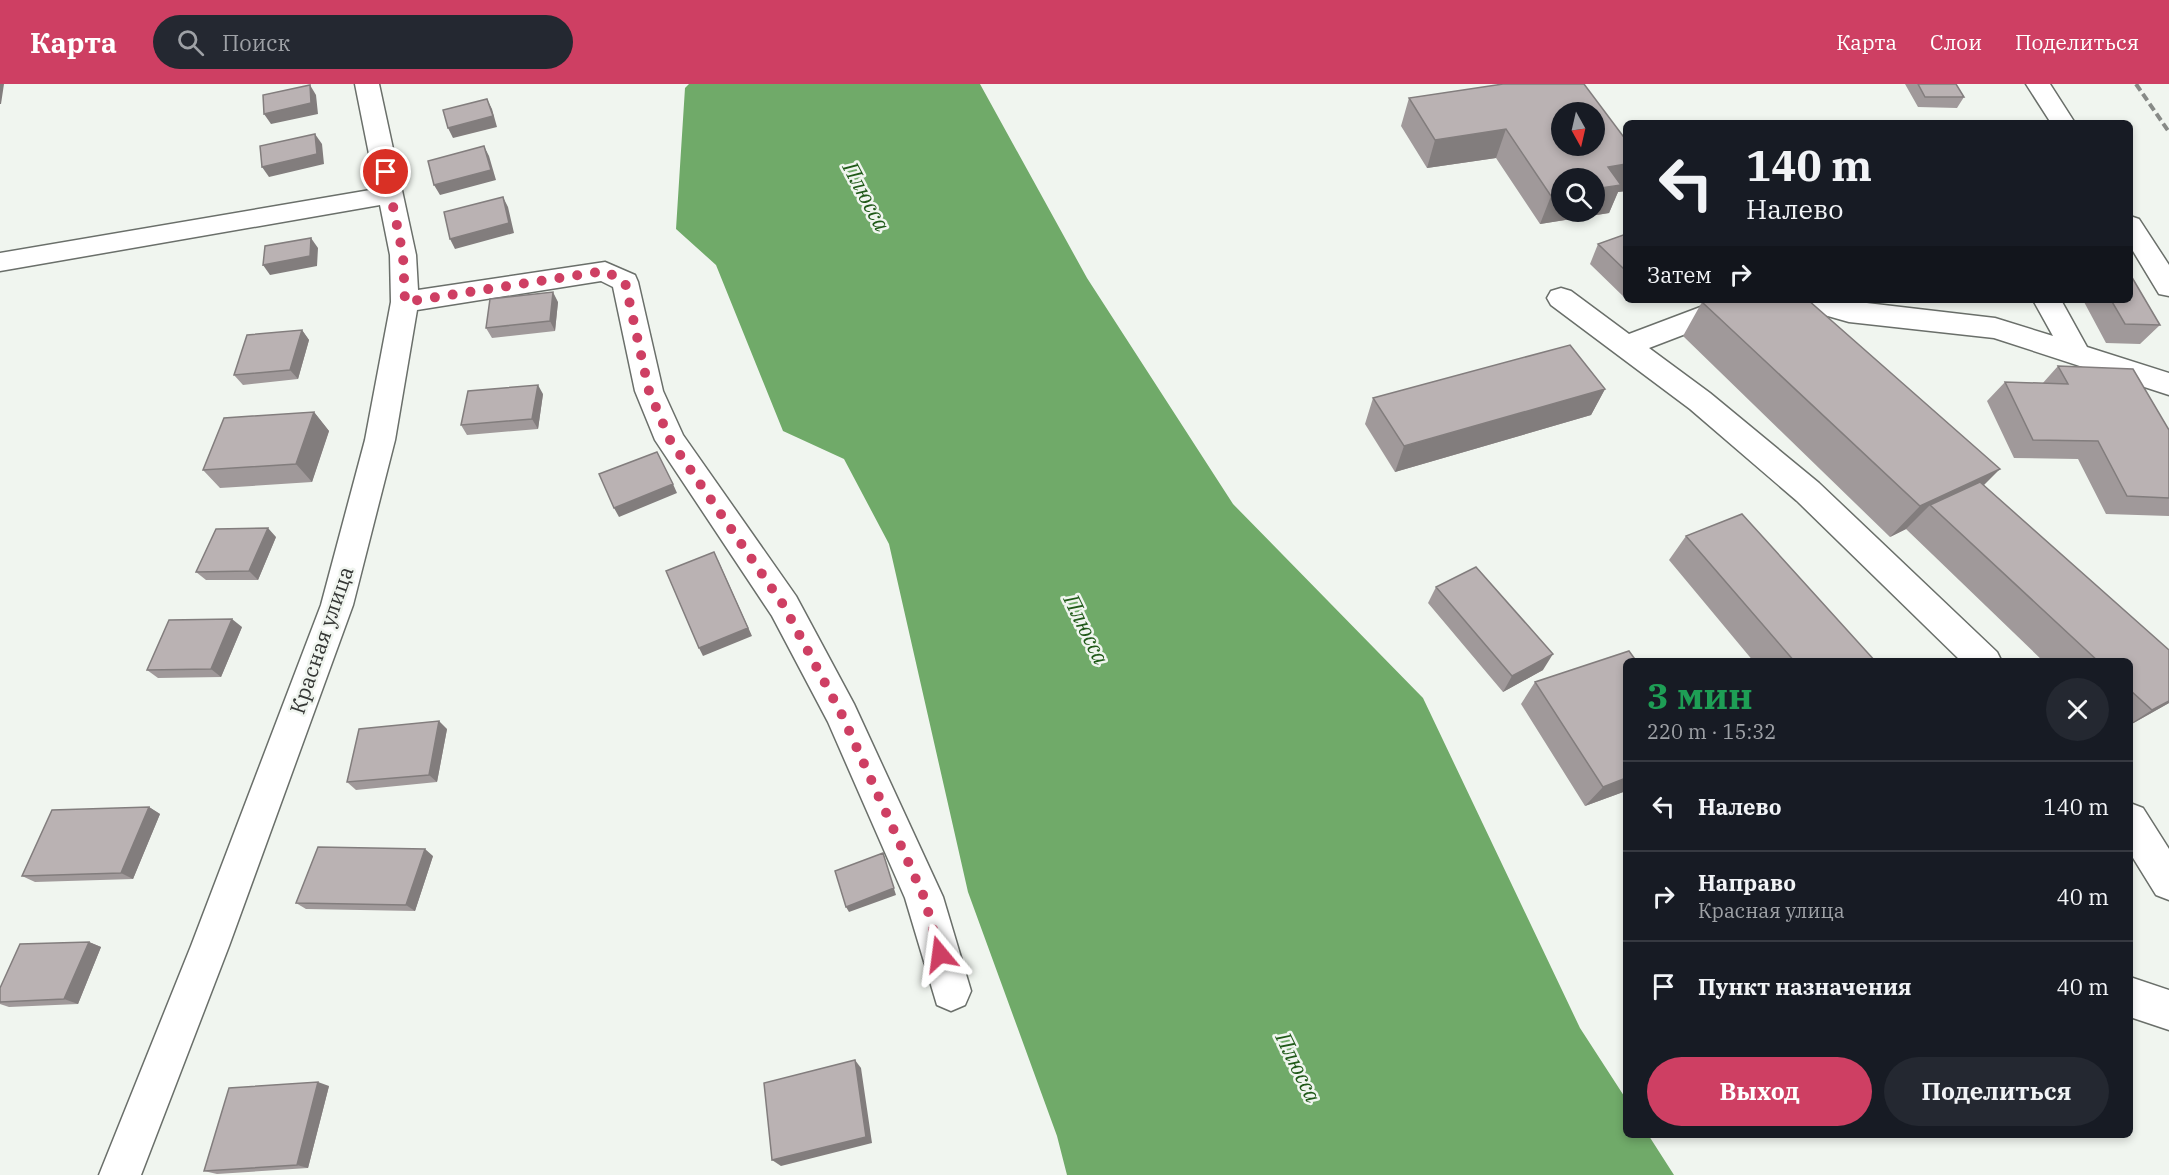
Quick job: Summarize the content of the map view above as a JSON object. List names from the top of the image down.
{
  "streets": {
    "street": ["Красная улица"]
  },
  "water": ["Плюсса"],
  "north": "bottom",
  "page": {
    "header": "Карта",
    "search": "Поиск",
    "nav": ["Карта", "Слои", "Поделиться"],
    "turn": ["140 m", "Налево"],
    "then": "Затем",
    "heading": ["3 мин", "220 m · 15:32"],
    "list": [
      {
        "name": "Налево",
        "value": "140 m"
      },
      {
        "name": "Направо",
        "note": "Красная улица",
        "value": "40 m"
      },
      {
        "name": "Пункт назначения",
        "value": "40 m"
      }
    ],
    "buttons": ["Выход", "Поделиться"]
  }
}
